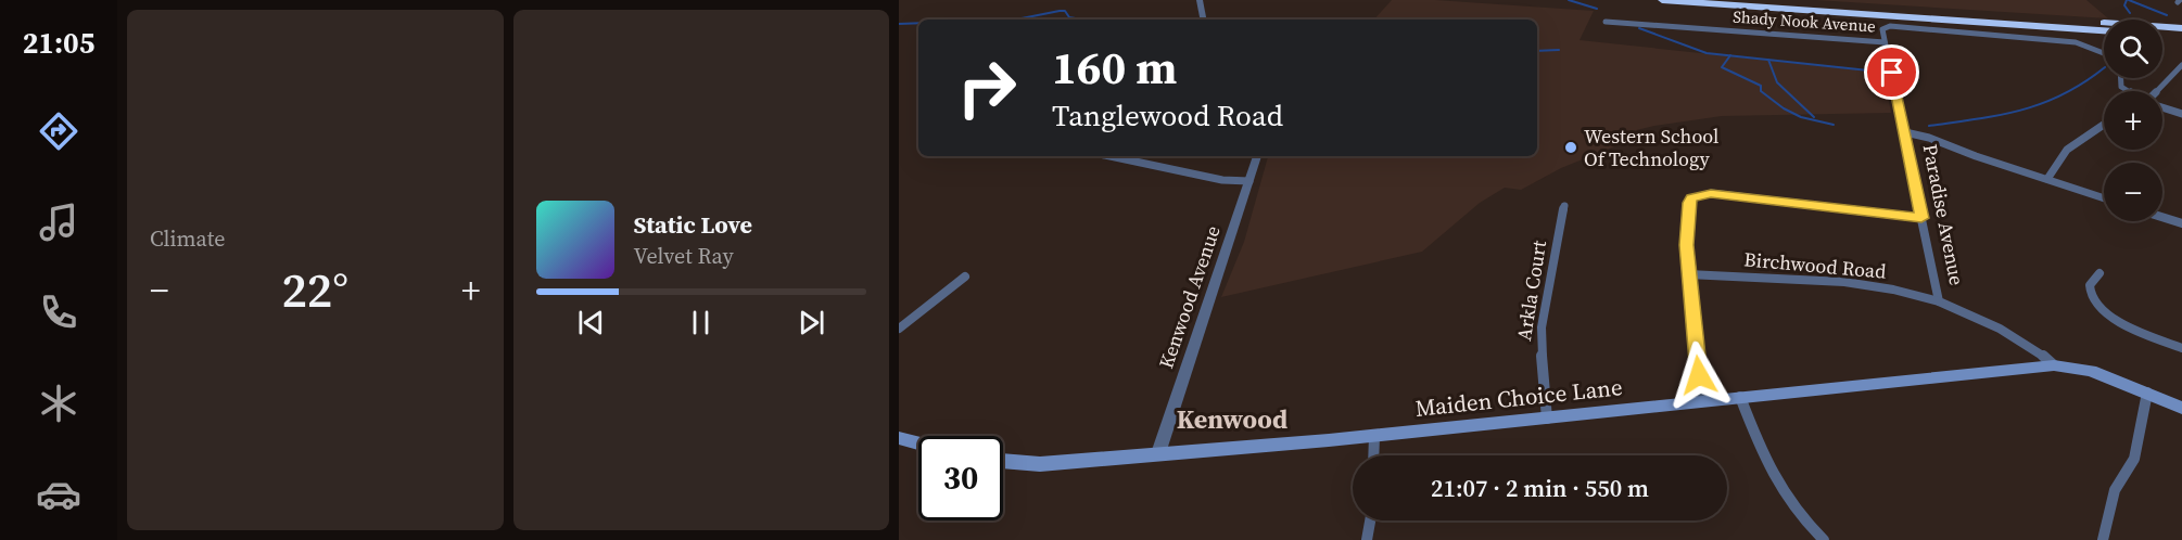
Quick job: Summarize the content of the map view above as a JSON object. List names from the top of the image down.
{
  "streets": {
    "main road": ["Maiden Choice Lane"],
    "street": [
      "Shady Nook Avenue",
      "Paradise Avenue",
      "Birchwood Road",
      "Arkla Court",
      "Kenwood Avenue"
    ]
  },
  "crossings": [
    ["Shady Nook Avenue", "Paradise Avenue"],
    ["Paradise Avenue", "Birchwood Road"],
    ["Paradise Avenue", "Maiden Choice Lane"],
    ["Arkla Court", "Maiden Choice Lane"],
    ["Kenwood Avenue", "Maiden Choice Lane"]
  ],
  "districts": ["Kenwood"],
  "places": ["Western School Of Technology"],
  "page": {
    "tabs": "21:05",
    "tile": "Climate",
    "map_buttons": ["+", "−"],
    "turn": ["160 m", "Tanglewood Road"],
    "song": ["Static Love", "Velvet Ray"],
    "heat": ["−", "22°", "+"],
    "limit": "30",
    "trip": "21:07 · 2 min · 550 m"
  }
}
